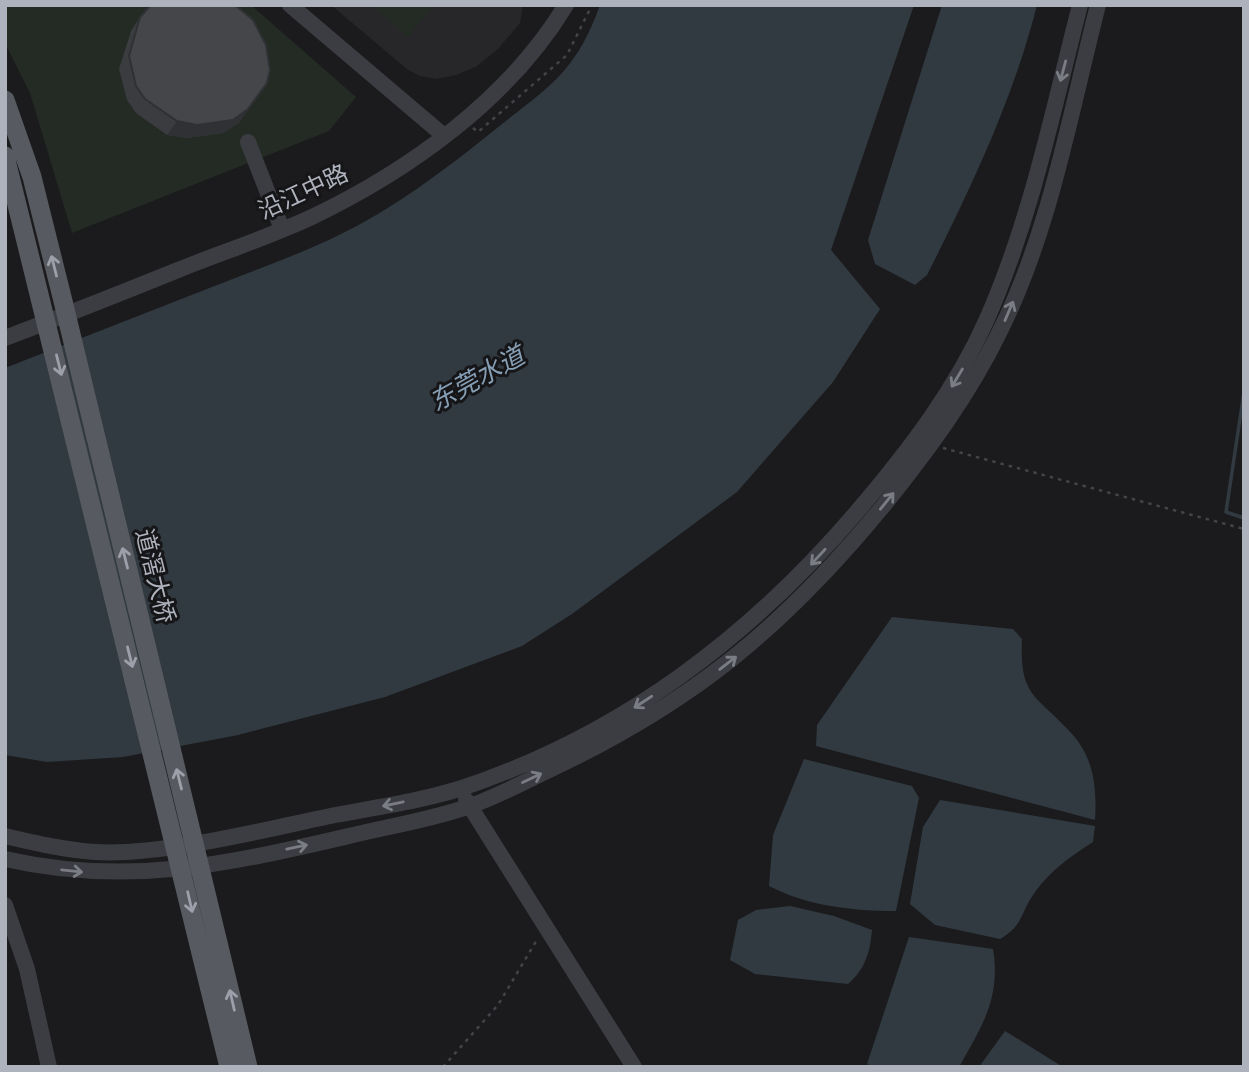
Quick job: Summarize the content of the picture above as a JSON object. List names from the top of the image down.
{
  "streets": {
    "main road": ["道滘大桥"],
    "street": ["沿江中路"]
  },
  "water": ["东莞水道"]
}
